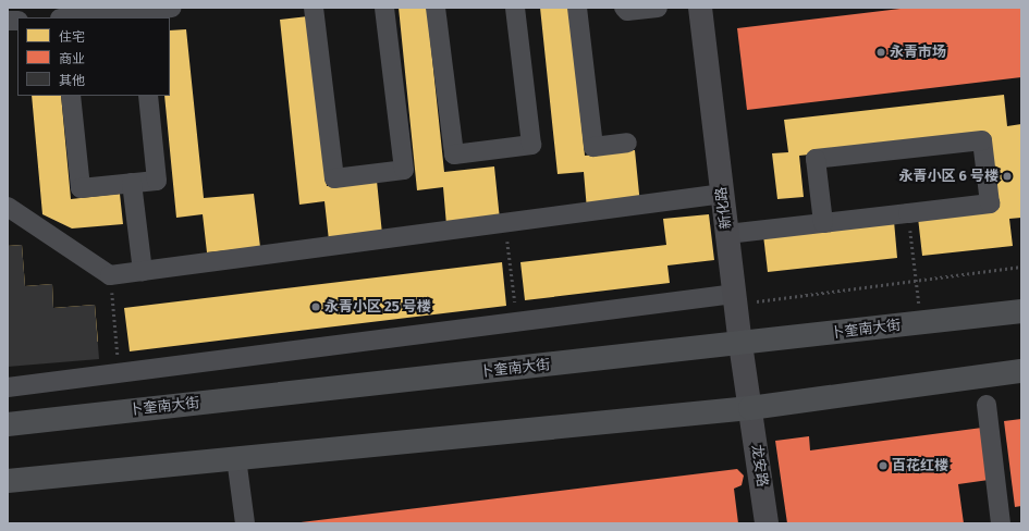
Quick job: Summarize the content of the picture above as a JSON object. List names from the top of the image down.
{
  "streets": {
    "main road": ["卜奎南大街"],
    "street": ["新化路", "龙安路"]
  },
  "crossings": [
    ["新化路", "卜奎南大街"],
    ["新化路", "龙安路"]
  ],
  "places": [
    "永青市场",
    "永青小区 6 号楼",
    "永青小区 25 号楼",
    "百花红楼"
  ],
  "legend": ["住宅", "商业", "其他"]
}
